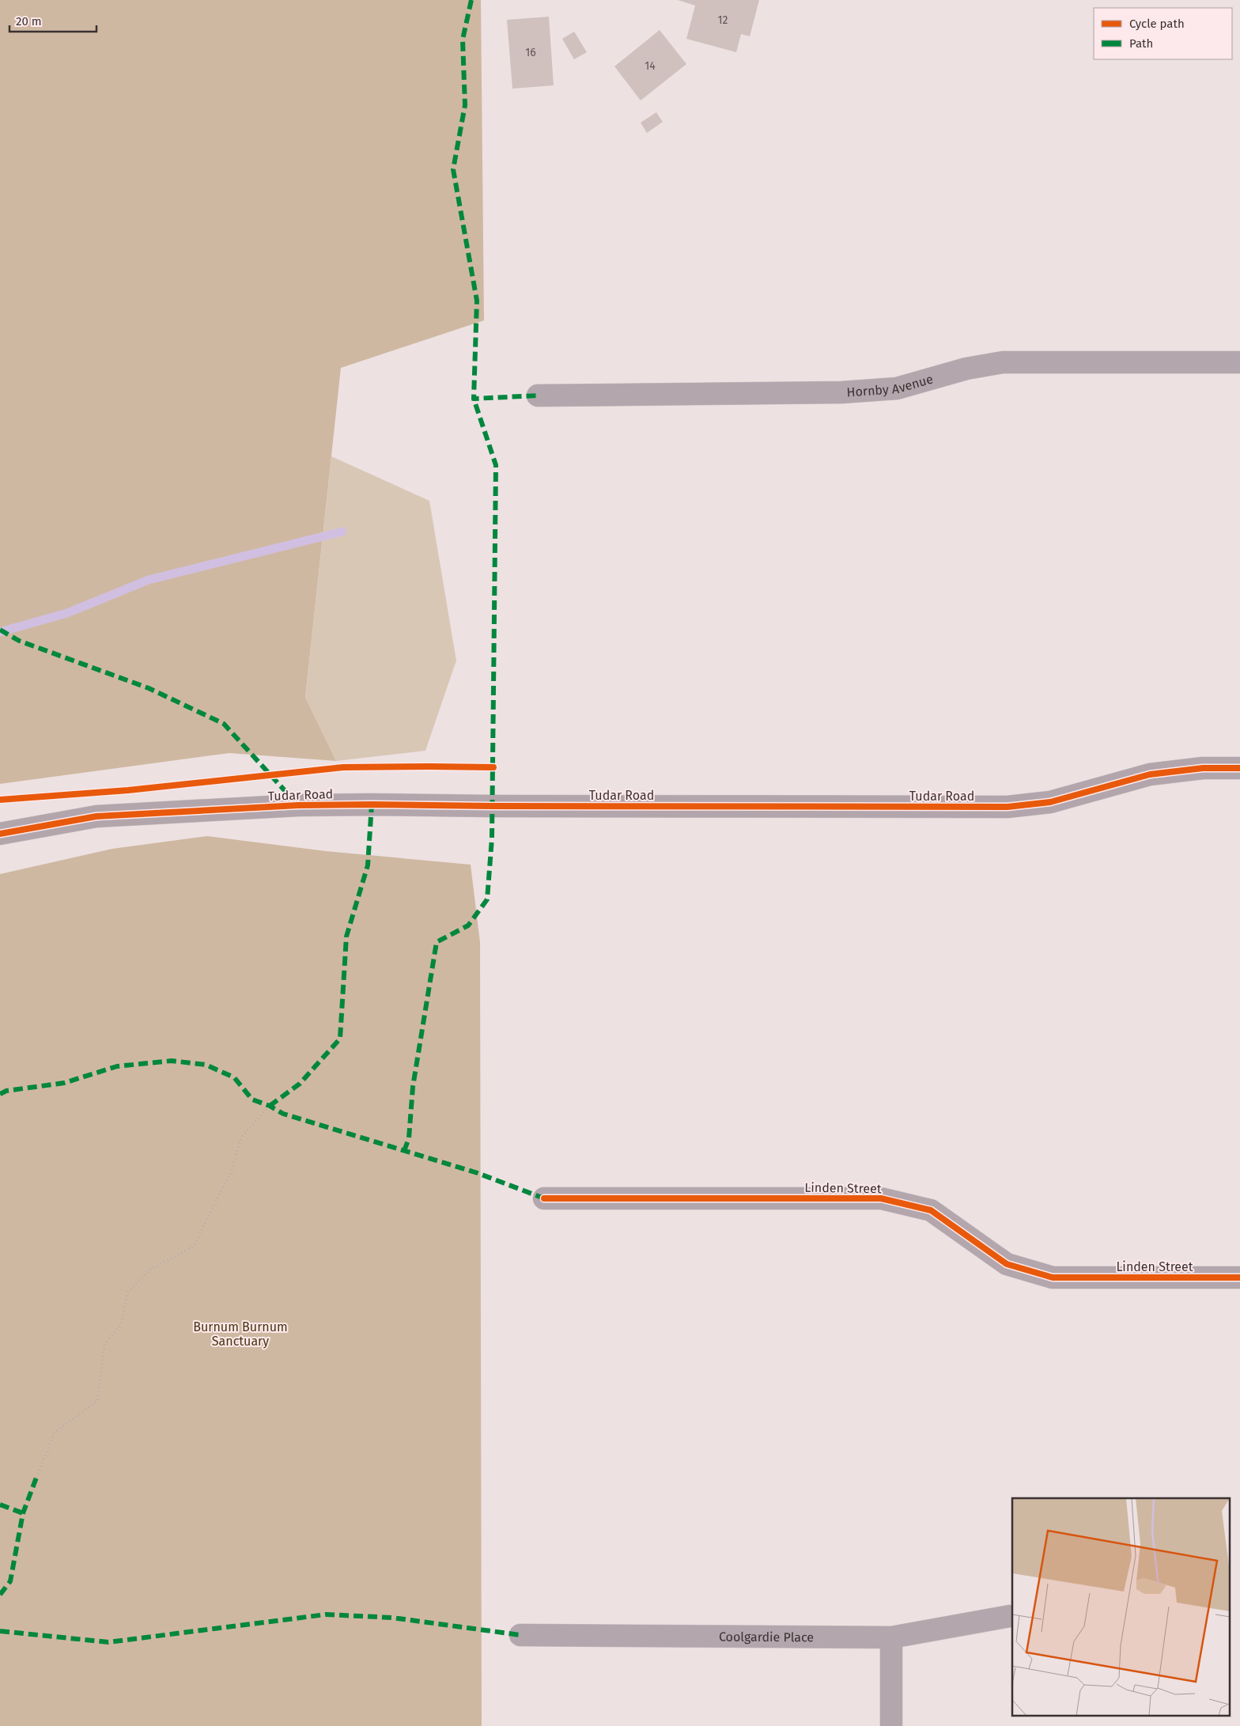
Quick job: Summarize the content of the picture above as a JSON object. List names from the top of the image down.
{
  "streets": {
    "street": [
      "Hornby Avenue",
      "Tudar Road",
      "Linden Street",
      "Coolgardie Place"
    ]
  },
  "parks": ["Burnum Burnum Sanctuary"],
  "house_numbers": ["12", "16", "14"],
  "legend": ["Cycle path", "Path"],
  "scale_bar": "20 m"
}
